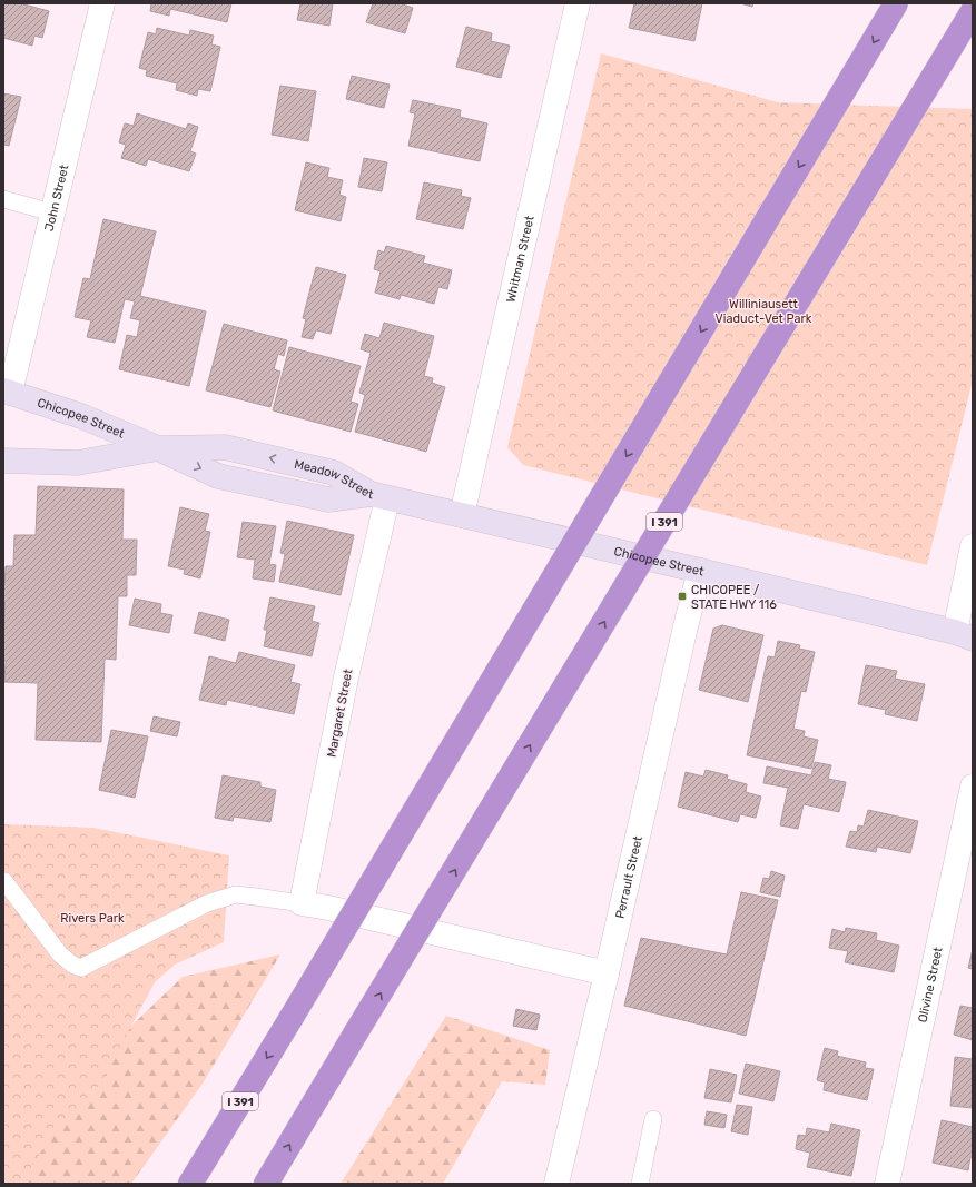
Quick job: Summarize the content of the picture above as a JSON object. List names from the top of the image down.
{
  "streets": {
    "highway": ["I 391"],
    "main road": ["Chicopee Street", "Meadow Street"],
    "street": [
      "John Street",
      "Whitman Street",
      "Margaret Street",
      "Perrault Street",
      "Olivine Street"
    ]
  },
  "crossings": [
    ["John Street", "Chicopee Street"],
    ["Whitman Street", "Chicopee Street"],
    ["Chicopee Street", "Meadow Street"],
    ["Chicopee Street", "Margaret Street"],
    ["Chicopee Street", "Perrault Street"],
    ["Meadow Street", "Margaret Street"]
  ],
  "parks": ["Williniausett Viaduct-Vet Park", "Rivers Park"],
  "places": {
    "transit": ["CHICOPEE / STATE HWY 116"]
  }
}
